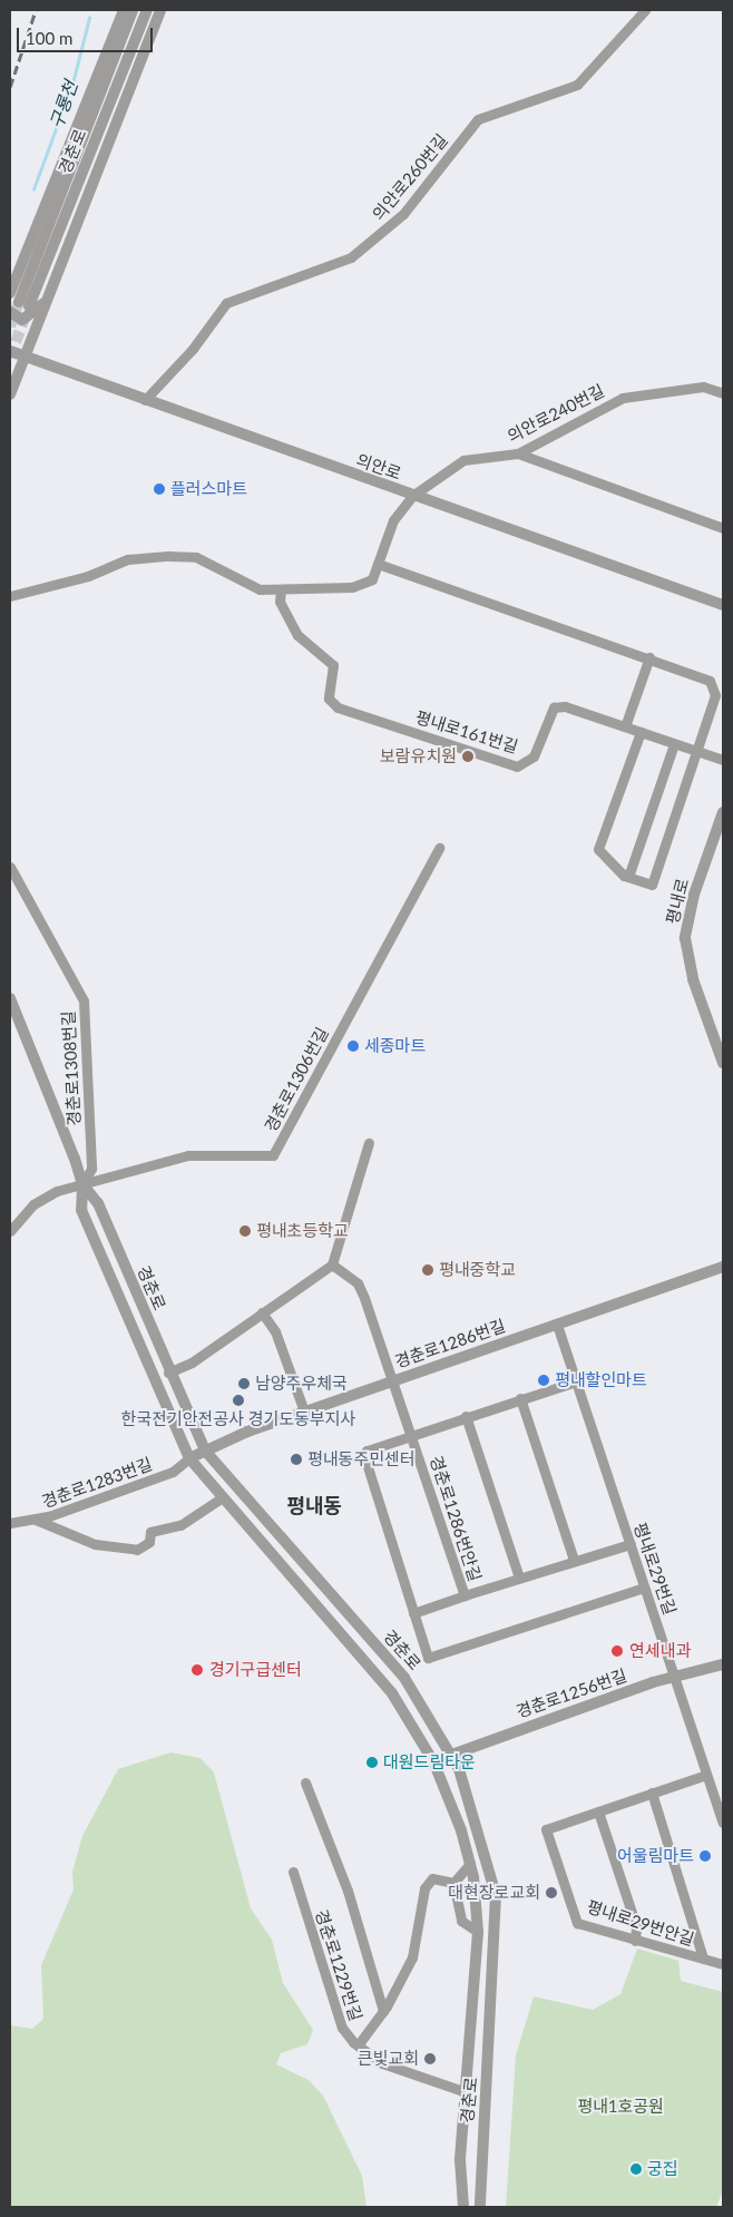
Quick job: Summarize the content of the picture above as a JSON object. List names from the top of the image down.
{
  "streets": {
    "street": [
      "경춘로",
      "의안로260번길",
      "의안로240번길",
      "의안로",
      "평내로161번길",
      "평내로",
      "경춘로1308번길",
      "경춘로1306번길",
      "경춘로1286번길",
      "경춘로1283번길",
      "경춘로1286번안길",
      "평내로29번길",
      "경춘로1256번길",
      "평내로29번안길",
      "경춘로1229번길"
    ]
  },
  "crossings": [
    ["경춘로", "경춘로1308번길"],
    ["경춘로", "경춘로1306번길"],
    ["경춘로", "경춘로1286번길"],
    ["경춘로", "경춘로1283번길"],
    ["경춘로", "경춘로1256번길"],
    ["경춘로", "경춘로1229번길"],
    ["의안로260번길", "의안로"],
    ["의안로240번길", "의안로"],
    ["의안로240번길", "평내로161번길"],
    ["경춘로1308번길", "경춘로1306번길"],
    ["경춘로1286번길", "경춘로1283번길"],
    ["경춘로1286번길", "경춘로1286번안길"],
    ["경춘로1286번길", "평내로29번길"],
    ["경춘로1286번안길", "평내로29번길"],
    ["평내로29번길", "경춘로1256번길"],
    ["평내로29번길", "평내로29번안길"]
  ],
  "districts": ["평내동"],
  "water": ["구룡천"],
  "parks": ["평내1호공원"],
  "places": [
    "플러스마트",
    "보람유치원",
    "세종마트",
    "평내초등학교",
    "평내중학교",
    "평내할인마트",
    "남양주우체국",
    "한국전기안전공사 경기도동부지사",
    "평내동주민센터",
    "연세내과",
    "경기구급센터",
    "대원드림타운",
    "어울림마트",
    "대현장로교회",
    "큰빛교회",
    "궁집"
  ],
  "scale_bar": "100 m"
}
